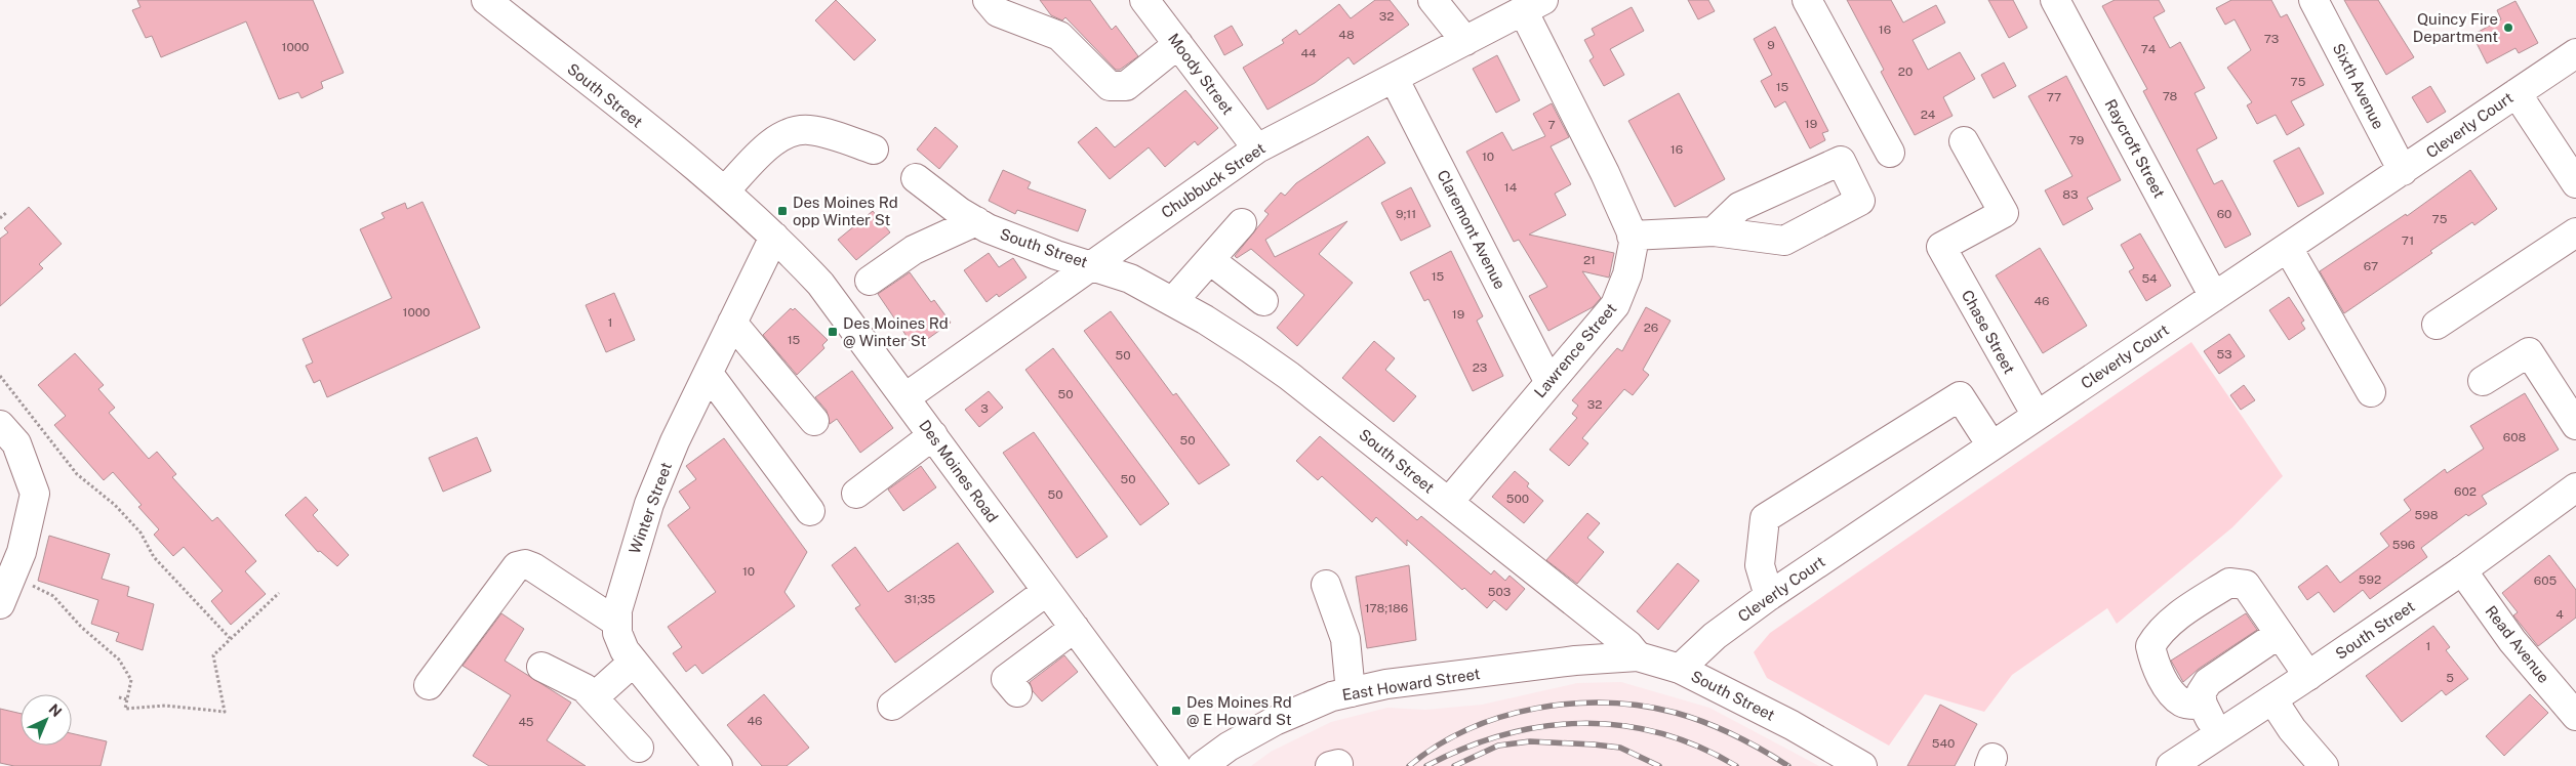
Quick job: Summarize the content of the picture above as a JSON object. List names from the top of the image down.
{
  "streets": {
    "street": [
      "Moody Street",
      "Sixth Avenue",
      "South Street",
      "Cleverly Court",
      "Raycroft Street",
      "Chubbuck Street",
      "Claremont Avenue",
      "Chase Street",
      "Lawrence Street",
      "Des Moines Road",
      "Winter Street",
      "Read Avenue",
      "East Howard Street"
    ]
  },
  "crossings": [
    ["Moody Street", "Chubbuck Street"],
    ["Sixth Avenue", "Cleverly Court"],
    ["South Street", "Cleverly Court"],
    ["South Street", "Chubbuck Street"],
    ["South Street", "Lawrence Street"],
    ["South Street", "Des Moines Road"],
    ["South Street", "Read Avenue"],
    ["South Street", "East Howard Street"],
    ["Cleverly Court", "Raycroft Street"],
    ["Cleverly Court", "Chase Street"],
    ["Chubbuck Street", "Claremont Avenue"],
    ["Chubbuck Street", "Lawrence Street"],
    ["Chubbuck Street", "Des Moines Road"],
    ["Claremont Avenue", "Lawrence Street"],
    ["Des Moines Road", "Winter Street"]
  ],
  "places": {
    "other": ["Quincy Fire Department"],
    "transit": ["Des Moines Rd opp Winter St", "Des Moines Rd @ Winter St", "Des Moines Rd @ E Howard St"]
  },
  "house_numbers": [
    "32",
    "16",
    "48",
    "73",
    "9",
    "1000",
    "74",
    "44",
    "20",
    "75",
    "15",
    "78",
    "77",
    "24",
    "19",
    "7",
    "79",
    "16",
    "10",
    "14",
    "83",
    "9;11",
    "60",
    "75",
    "71",
    "21",
    "67",
    "15",
    "54",
    "46",
    "1000",
    "19",
    "1",
    "26",
    "15",
    "53",
    "50",
    "23",
    "50",
    "32",
    "3",
    "608",
    "50",
    "50",
    "602",
    "50",
    "500",
    "598",
    "596",
    "10",
    "592",
    "605",
    "503",
    "31;35",
    "178;186",
    "4",
    "1",
    "5",
    "46",
    "45",
    "540"
  ],
  "north": "top right"
}
